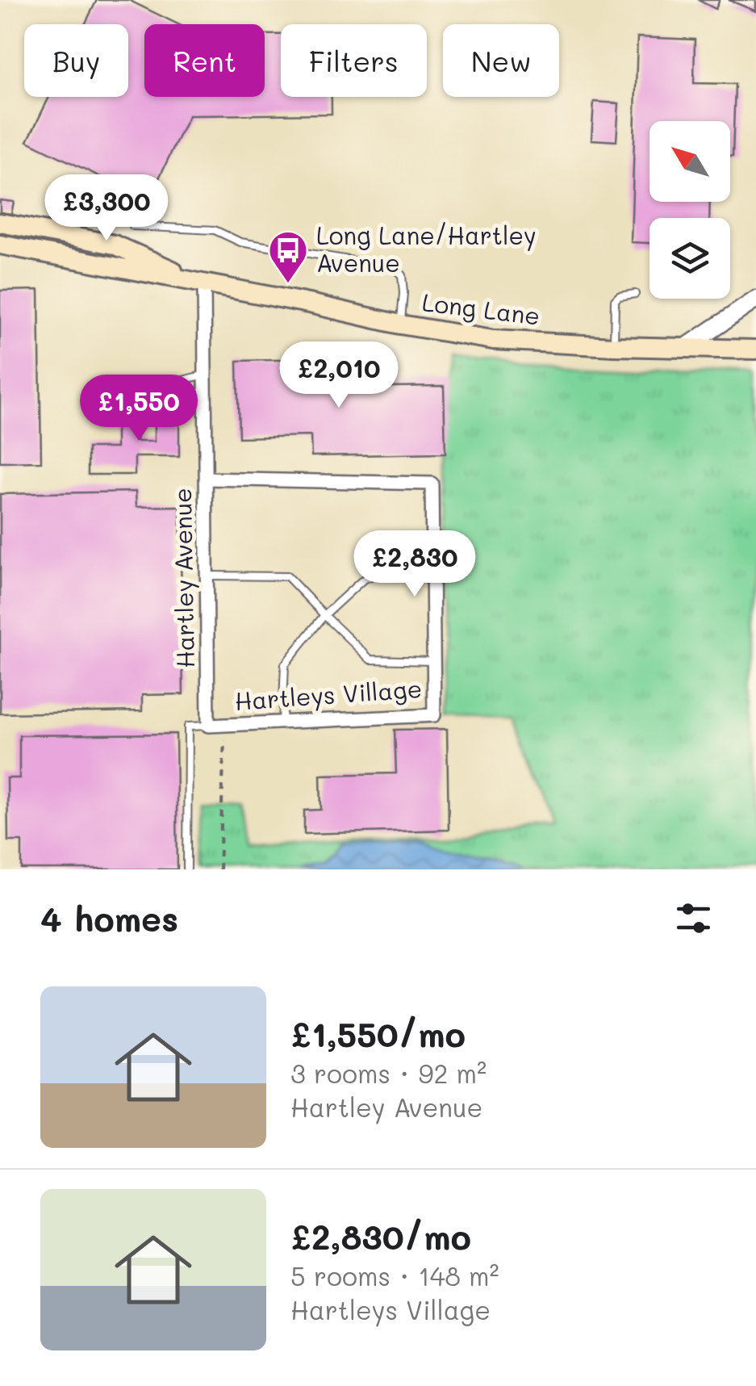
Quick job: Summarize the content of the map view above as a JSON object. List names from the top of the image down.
{
  "streets": {
    "main road": ["Long Lane"],
    "street": ["Hartley Avenue", "Hartleys Village"]
  },
  "crossings": [
    ["Long Lane", "Hartley Avenue"],
    ["Hartley Avenue", "Hartleys Village"]
  ],
  "places": {
    "bus stop": ["Long Lane/Hartley Avenue"]
  },
  "north": "top left",
  "page": {
    "chip": [
      "Buy",
      "Rent",
      "Filters",
      "New"
    ],
    "price": [
      "£3,300",
      "£2,010",
      "£1,550",
      "£2,830"
    ],
    "heading": "4 homes",
    "list": [
      {
        "name": "£1,550/mo",
        "note": "3 rooms · 92 m² · Hartley Avenue"
      },
      {
        "name": "£2,830/mo",
        "note": "5 rooms · 148 m² · Hartleys Village"
      }
    ]
  }
}
